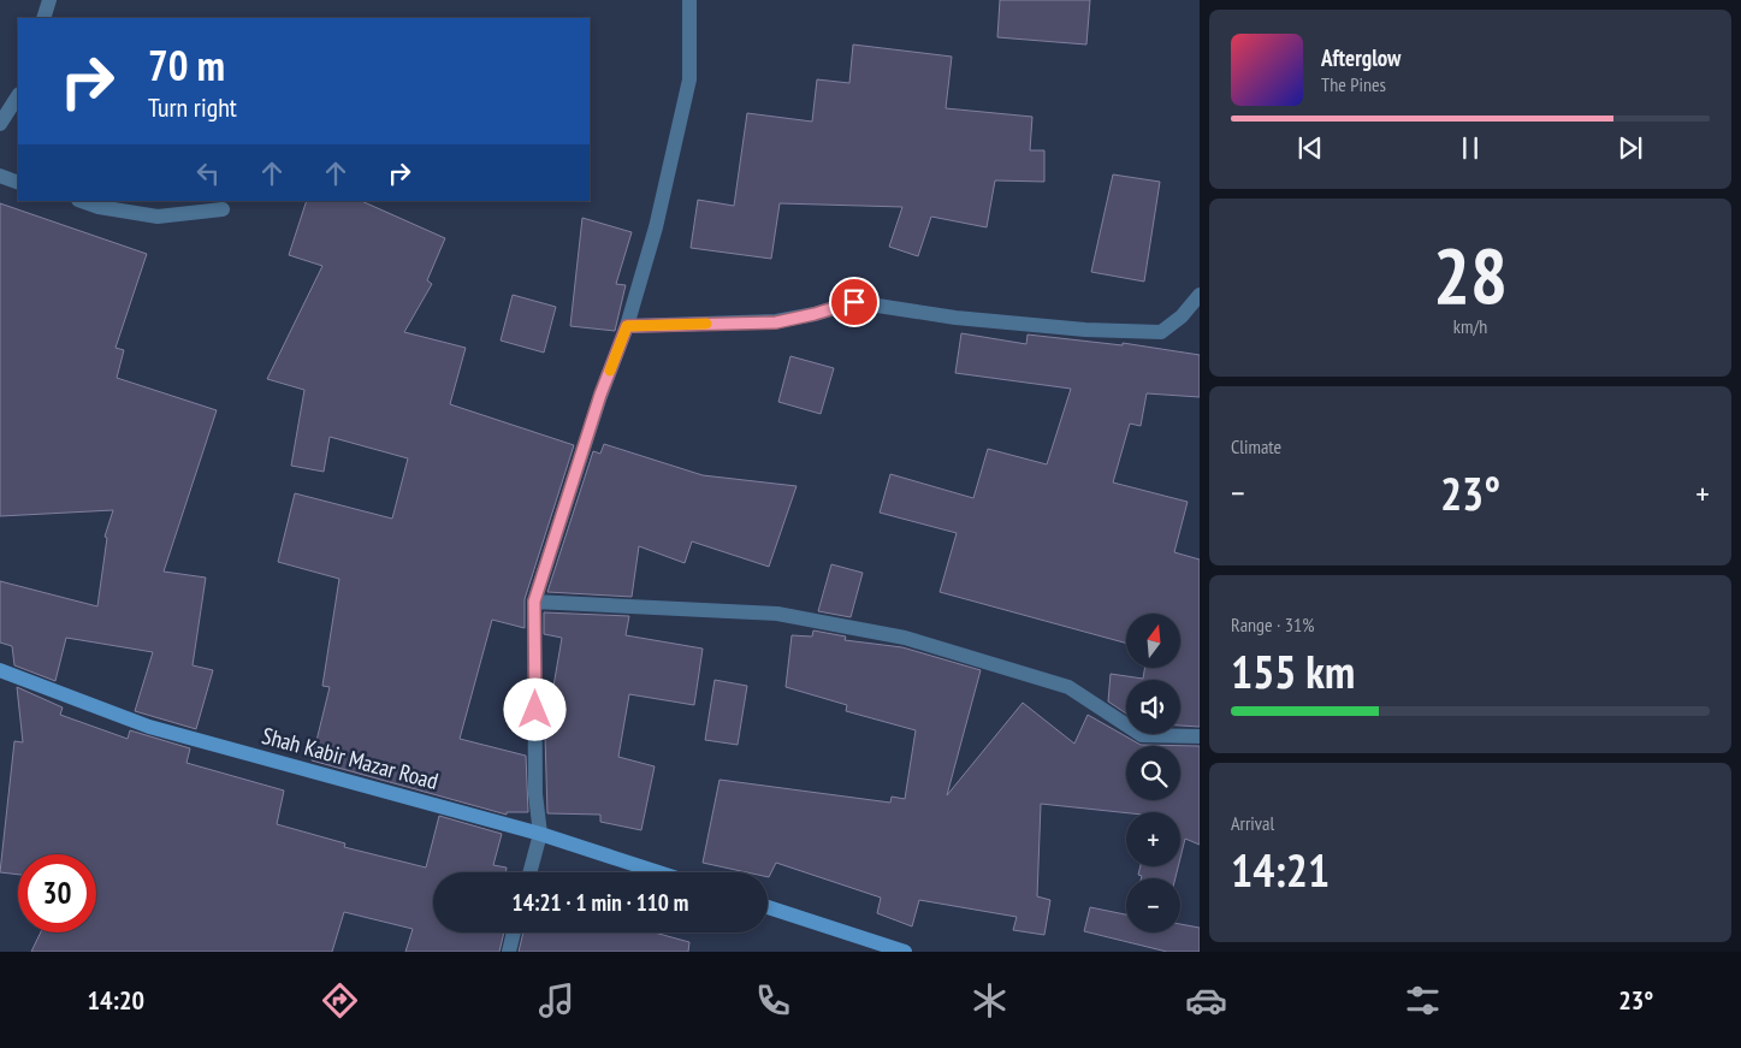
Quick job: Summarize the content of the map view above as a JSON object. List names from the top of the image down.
{
  "streets": {
    "street": ["Shah Kabir Mazar Road"]
  },
  "north": "top",
  "page": {
    "turn": ["70 m", "Turn right"],
    "song": ["Afterglow", "The Pines"],
    "tile": [
      ["28", "km/h"],
      "Climate",
      ["Range · 31%", "155 km"],
      ["Arrival", "14:21"]
    ],
    "heat": ["−", "23°", "+"],
    "map_buttons": ["+", "−"],
    "limit": "30",
    "trip": "14:21 · 1 min · 110 m",
    "tabs": ["14:20", "23°"]
  }
}
